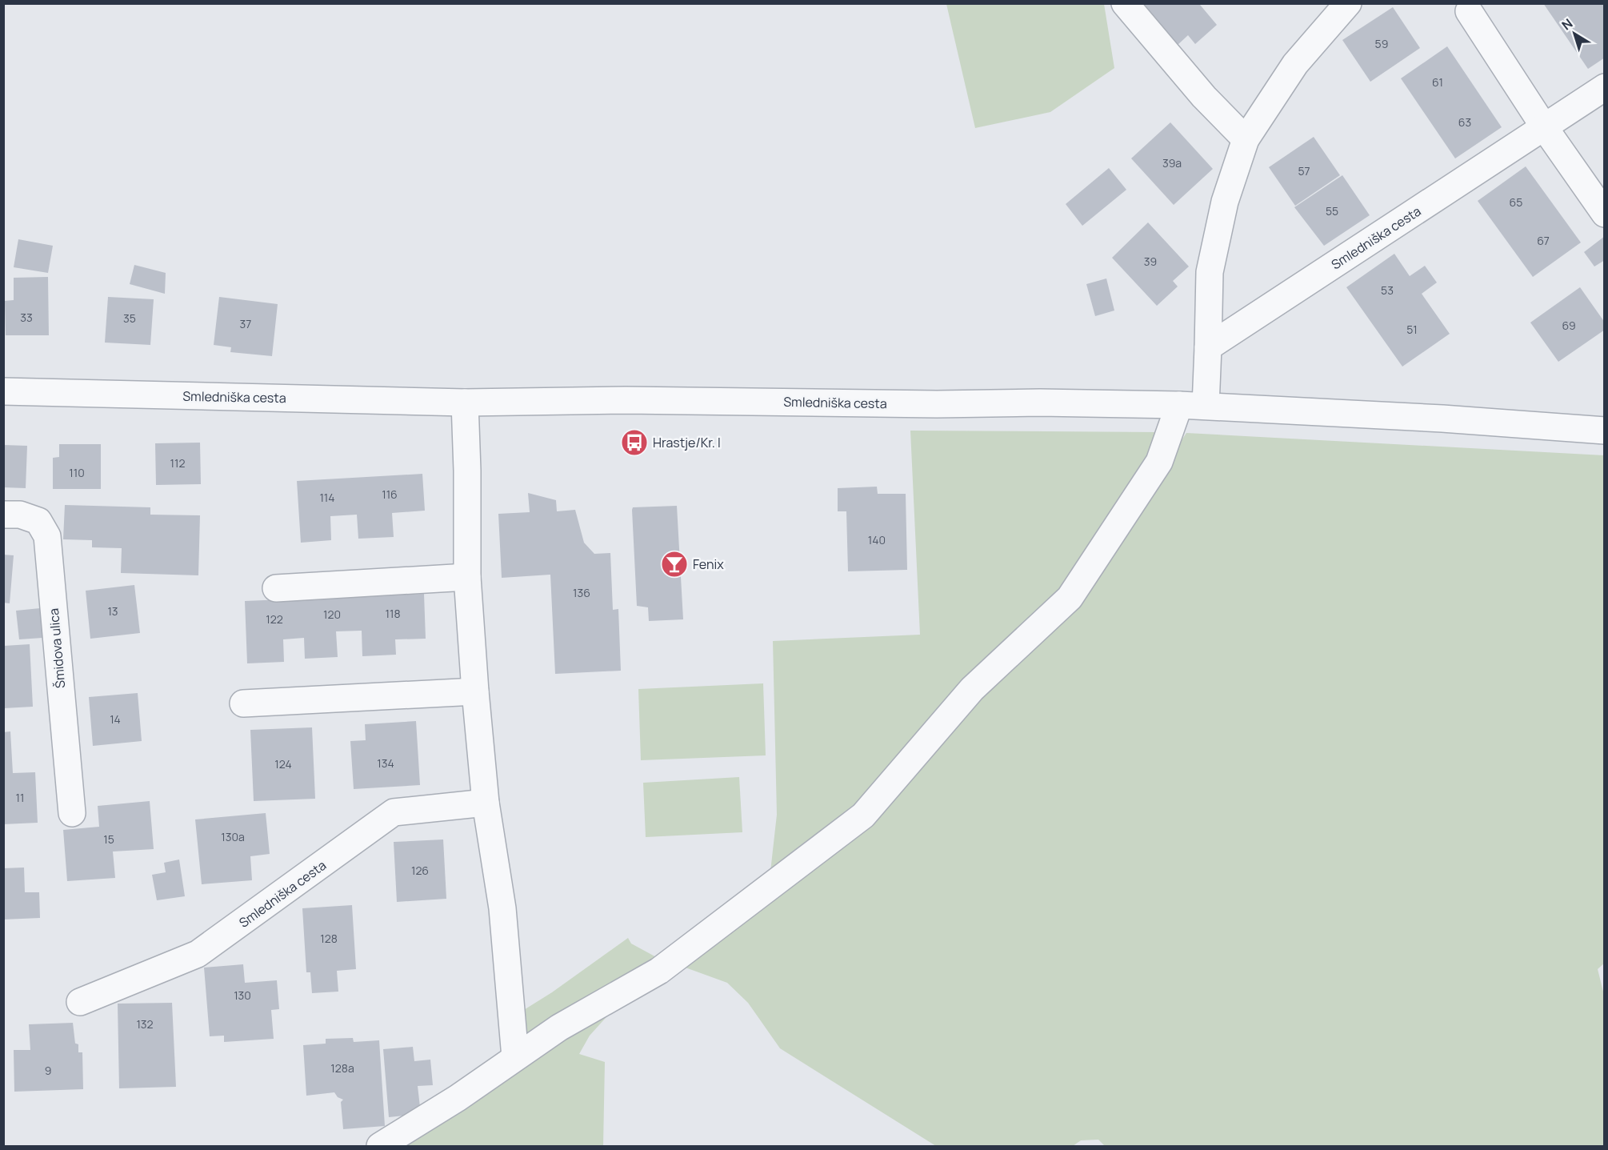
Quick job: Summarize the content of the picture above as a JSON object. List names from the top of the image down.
{
  "streets": {
    "street": ["Smledniška cesta", "Šmidova ulica"]
  },
  "places": {
    "bus stop": ["Hrastje/Kr. I"],
    "bar": ["Fenix"]
  },
  "house_numbers": [
    "59",
    "61",
    "63",
    "39a",
    "57",
    "65",
    "55",
    "67",
    "39",
    "53",
    "33",
    "35",
    "37",
    "69",
    "51",
    "112",
    "110",
    "116",
    "114",
    "140",
    "136",
    "13",
    "118",
    "120",
    "122",
    "14",
    "134",
    "124",
    "11",
    "130a",
    "15",
    "126",
    "128",
    "130",
    "132",
    "128a",
    "9"
  ],
  "north": "top left"
}
